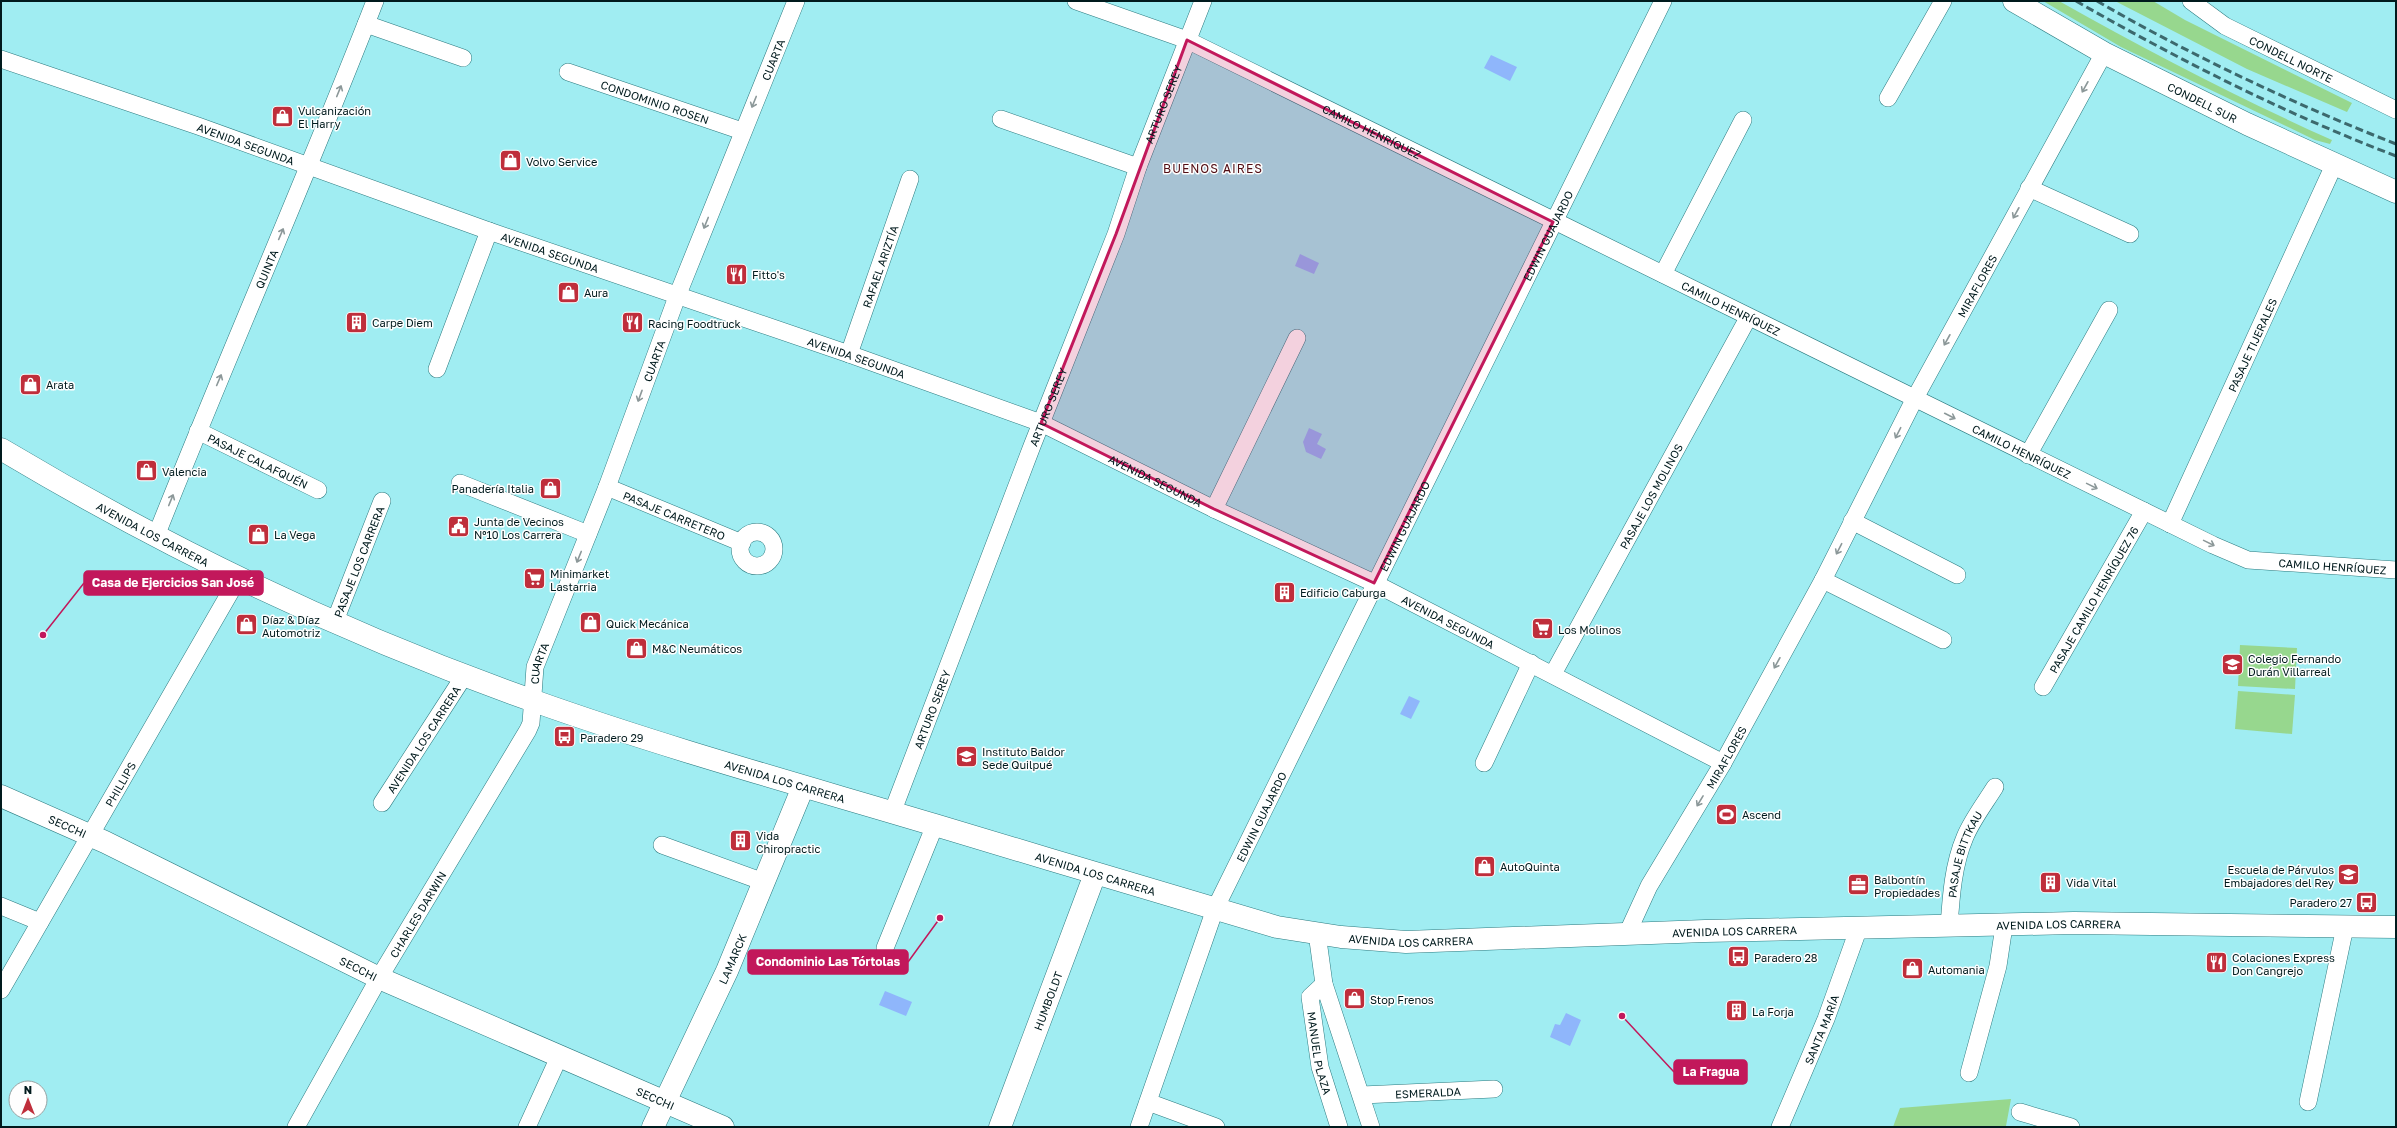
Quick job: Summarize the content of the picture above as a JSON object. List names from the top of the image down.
{
  "streets": {
    "main road": [
      "CONDELL SUR",
      "AVENIDA LOS CARRERA",
      "SECCHI",
      "LAMARCK",
      "HUMBOLDT"
    ],
    "street": [
      "CONDELL NORTE",
      "CUARTA",
      "CONDOMINIO ROSEN",
      "ARTURO SEREY",
      "CAMILO HENRÍQUEZ",
      "AVENIDA SEGUNDA",
      "EDWIN GUAJARDO",
      "RAFAEL ARIZTÍA",
      "QUINTA",
      "MIRAFLORES",
      "PASAJE TIJERALES",
      "PASAJE CALAFQUÉN",
      "PASAJE LOS MOLINOS",
      "PASAJE CARRETERO",
      "PASAJE LOS CARRERA",
      "PASAJE CAMILO HENRÍQUEZ 76",
      "PHILLIPS",
      "PASAJE BITTKAU",
      "CHARLES DARWIN",
      "SANTA MARÍA",
      "MANUEL PLAZA",
      "ESMERALDA"
    ]
  },
  "crossings": [
    ["CUARTA", "CONDOMINIO ROSEN"],
    ["CUARTA", "AVENIDA SEGUNDA"],
    ["CUARTA", "PASAJE CARRETERO"],
    ["CUARTA", "AVENIDA LOS CARRERA"],
    ["CUARTA", "CHARLES DARWIN"],
    ["CONDELL SUR", "MIRAFLORES"],
    ["CONDELL SUR", "PASAJE TIJERALES"],
    ["ARTURO SEREY", "CAMILO HENRÍQUEZ"],
    ["ARTURO SEREY", "AVENIDA SEGUNDA"],
    ["ARTURO SEREY", "AVENIDA LOS CARRERA"],
    ["CAMILO HENRÍQUEZ", "EDWIN GUAJARDO"],
    ["CAMILO HENRÍQUEZ", "MIRAFLORES"],
    ["CAMILO HENRÍQUEZ", "PASAJE TIJERALES"],
    ["CAMILO HENRÍQUEZ", "PASAJE LOS MOLINOS"],
    ["CAMILO HENRÍQUEZ", "PASAJE CAMILO HENRÍQUEZ 76"],
    ["AVENIDA SEGUNDA", "EDWIN GUAJARDO"],
    ["AVENIDA SEGUNDA", "RAFAEL ARIZTÍA"],
    ["AVENIDA SEGUNDA", "QUINTA"],
    ["AVENIDA SEGUNDA", "MIRAFLORES"],
    ["AVENIDA SEGUNDA", "PASAJE LOS MOLINOS"],
    ["EDWIN GUAJARDO", "AVENIDA LOS CARRERA"],
    ["QUINTA", "PASAJE CALAFQUÉN"],
    ["QUINTA", "AVENIDA LOS CARRERA"],
    ["MIRAFLORES", "AVENIDA LOS CARRERA"],
    ["AVENIDA LOS CARRERA", "PASAJE LOS CARRERA"],
    ["AVENIDA LOS CARRERA", "PHILLIPS"],
    ["AVENIDA LOS CARRERA", "PASAJE BITTKAU"],
    ["AVENIDA LOS CARRERA", "CHARLES DARWIN"],
    ["AVENIDA LOS CARRERA", "LAMARCK"],
    ["AVENIDA LOS CARRERA", "HUMBOLDT"],
    ["AVENIDA LOS CARRERA", "SANTA MARÍA"],
    ["AVENIDA LOS CARRERA", "MANUEL PLAZA"],
    ["PHILLIPS", "SECCHI"],
    ["SECCHI", "CHARLES DARWIN"],
    ["SECCHI", "LAMARCK"],
    ["MANUEL PLAZA", "ESMERALDA"]
  ],
  "one_way": ["CUARTA", "QUINTA", "MIRAFLORES"],
  "districts": ["BUENOS AIRES"],
  "places": {
    "shop": [
      "Vulcanización El Harry",
      "Volvo Service",
      "Aura",
      "Arata",
      "Valencia",
      "Panadería Italia",
      "La Vega",
      "Quick Mecánica",
      "Díaz & Díaz Automotriz",
      "M&C Neumáticos",
      "AutoQuinta",
      "Automania",
      "Stop Frenos"
    ],
    "restaurant": ["Fitto's", "Racing Foodtruck", "Colaciones Express Don Cangrejo"],
    "building": [
      "Carpe Diem",
      "Edificio Caburga",
      "Vida Chiropractic",
      "Vida Vital",
      "La Forja"
    ],
    "public building": ["Junta de Vecinos Nº10 Los Carrera"],
    "supermarket": ["Minimarket Lastarria", "Los Molinos"],
    "other": ["Casa de Ejercicios San José", "Condominio Las Tórtolas", "La Fragua"],
    "school or university": ["Colegio Fernando Durán Villarreal", "Instituto Baldor Sede Quilpué", "Escuela de Párvulos Embajadores del Rey"],
    "bus stop": ["Paradero 29", "Paradero 27", "Paradero 28"],
    "sports": ["Ascend"],
    "office": ["Balbontín Propiedades"]
  },
  "north": "top"
}
